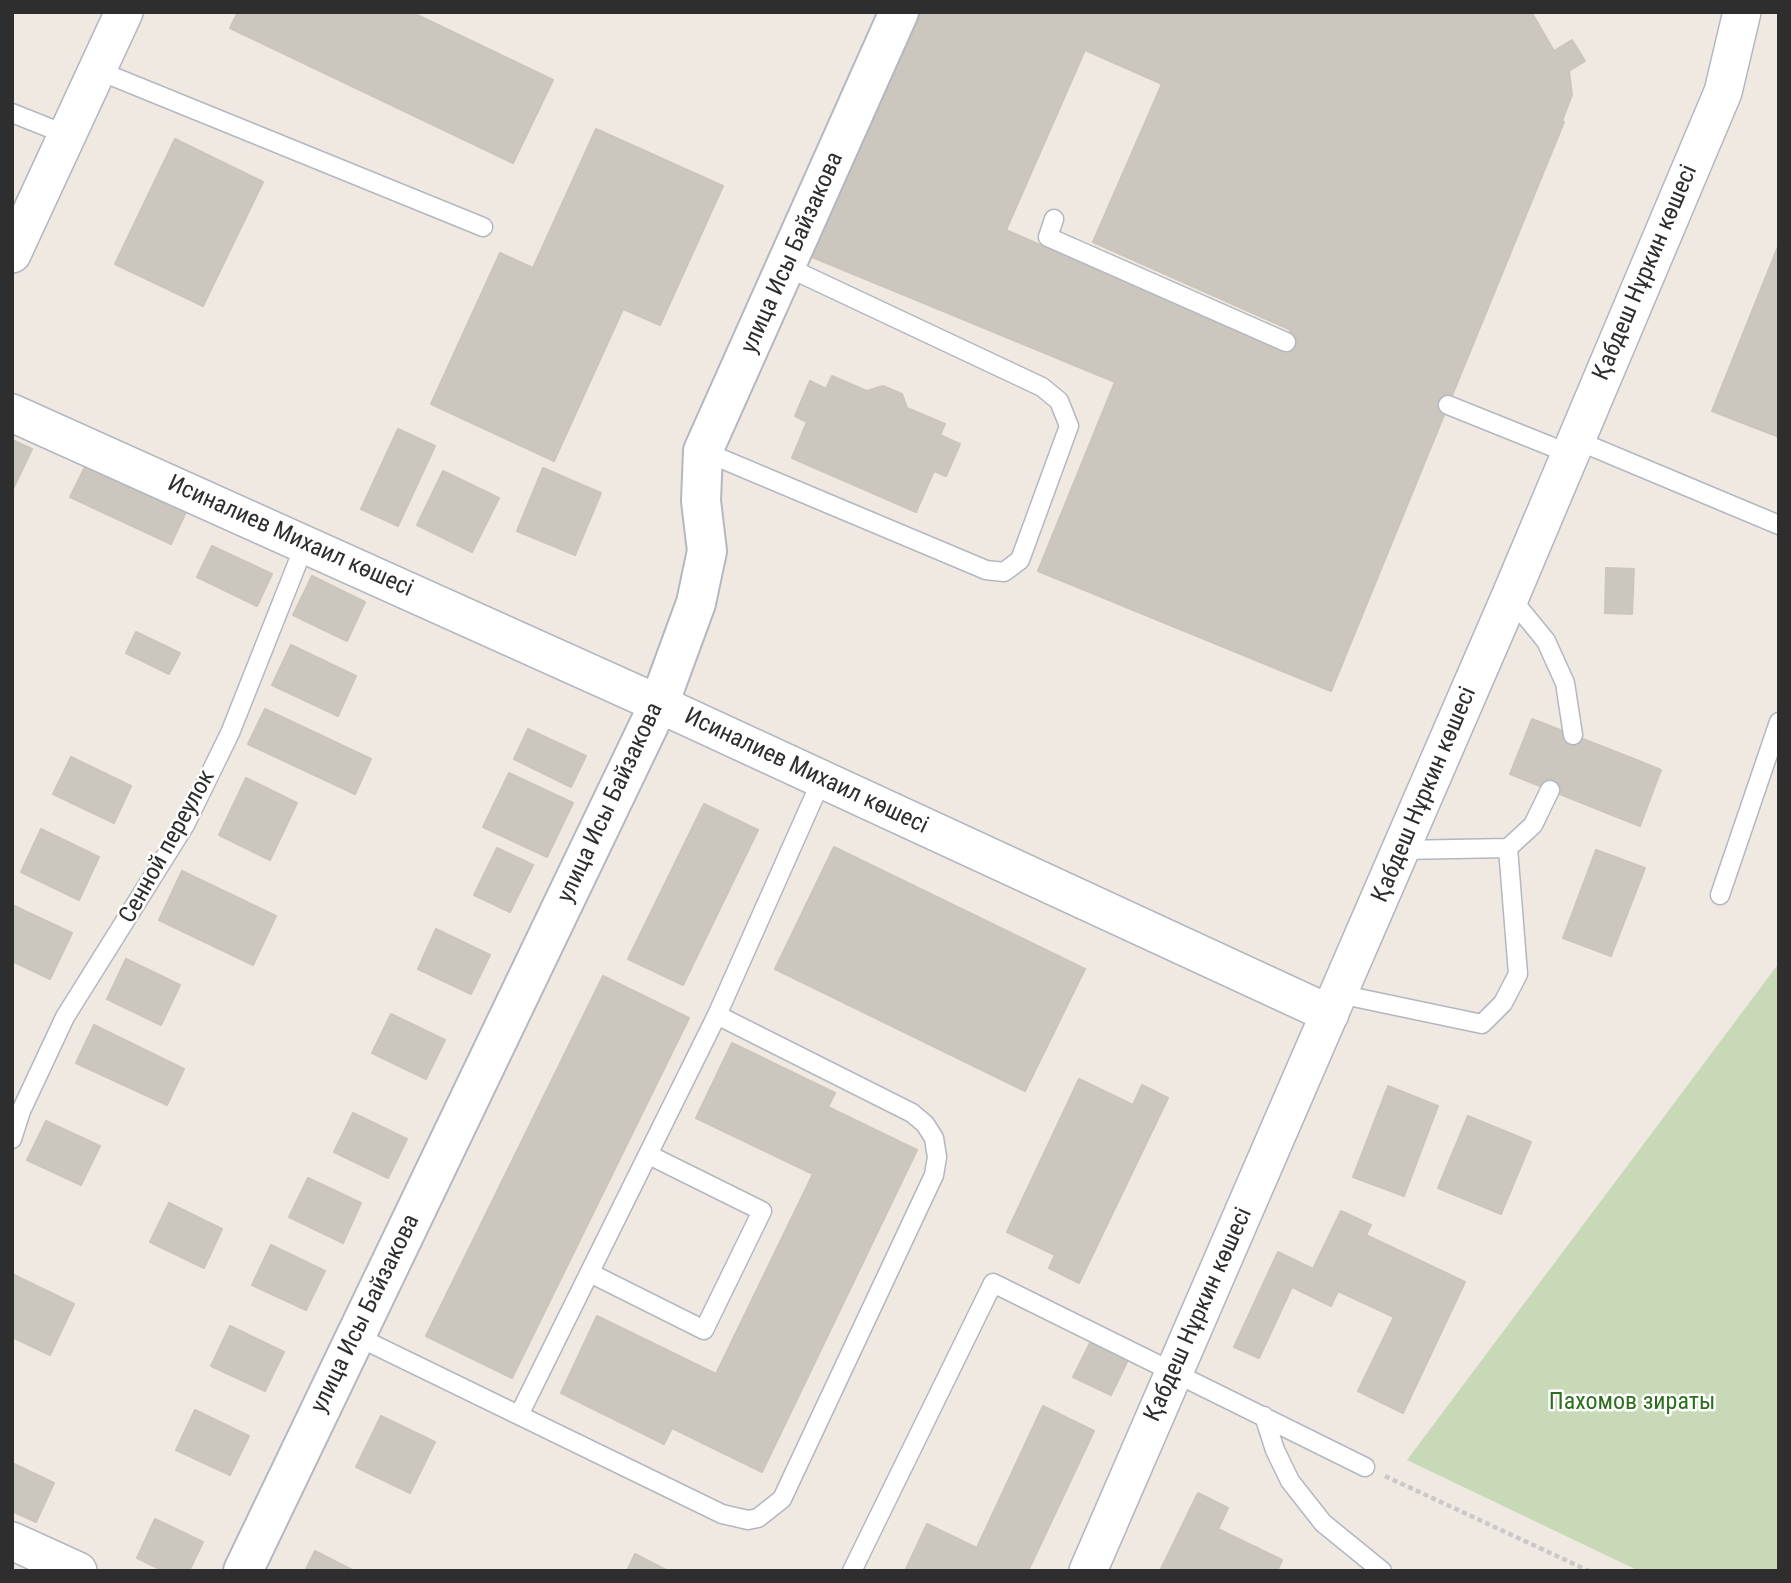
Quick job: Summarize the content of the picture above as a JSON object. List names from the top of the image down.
{
  "streets": {
    "street": ["улица Исы Байзакова", "Қабдеш Нұркин көшесі", "Исиналиев Михаил көшесі"],
    "lane": ["Сенной переулок"]
  },
  "crossings": [
    ["улица Исы Байзакова", "Исиналиев Михаил көшесі"],
    ["Қабдеш Нұркин көшесі", "Исиналиев Михаил көшесі"],
    ["Исиналиев Михаил көшесі", "Сенной переулок"]
  ],
  "parks": ["Пахомов зираты"]
}
